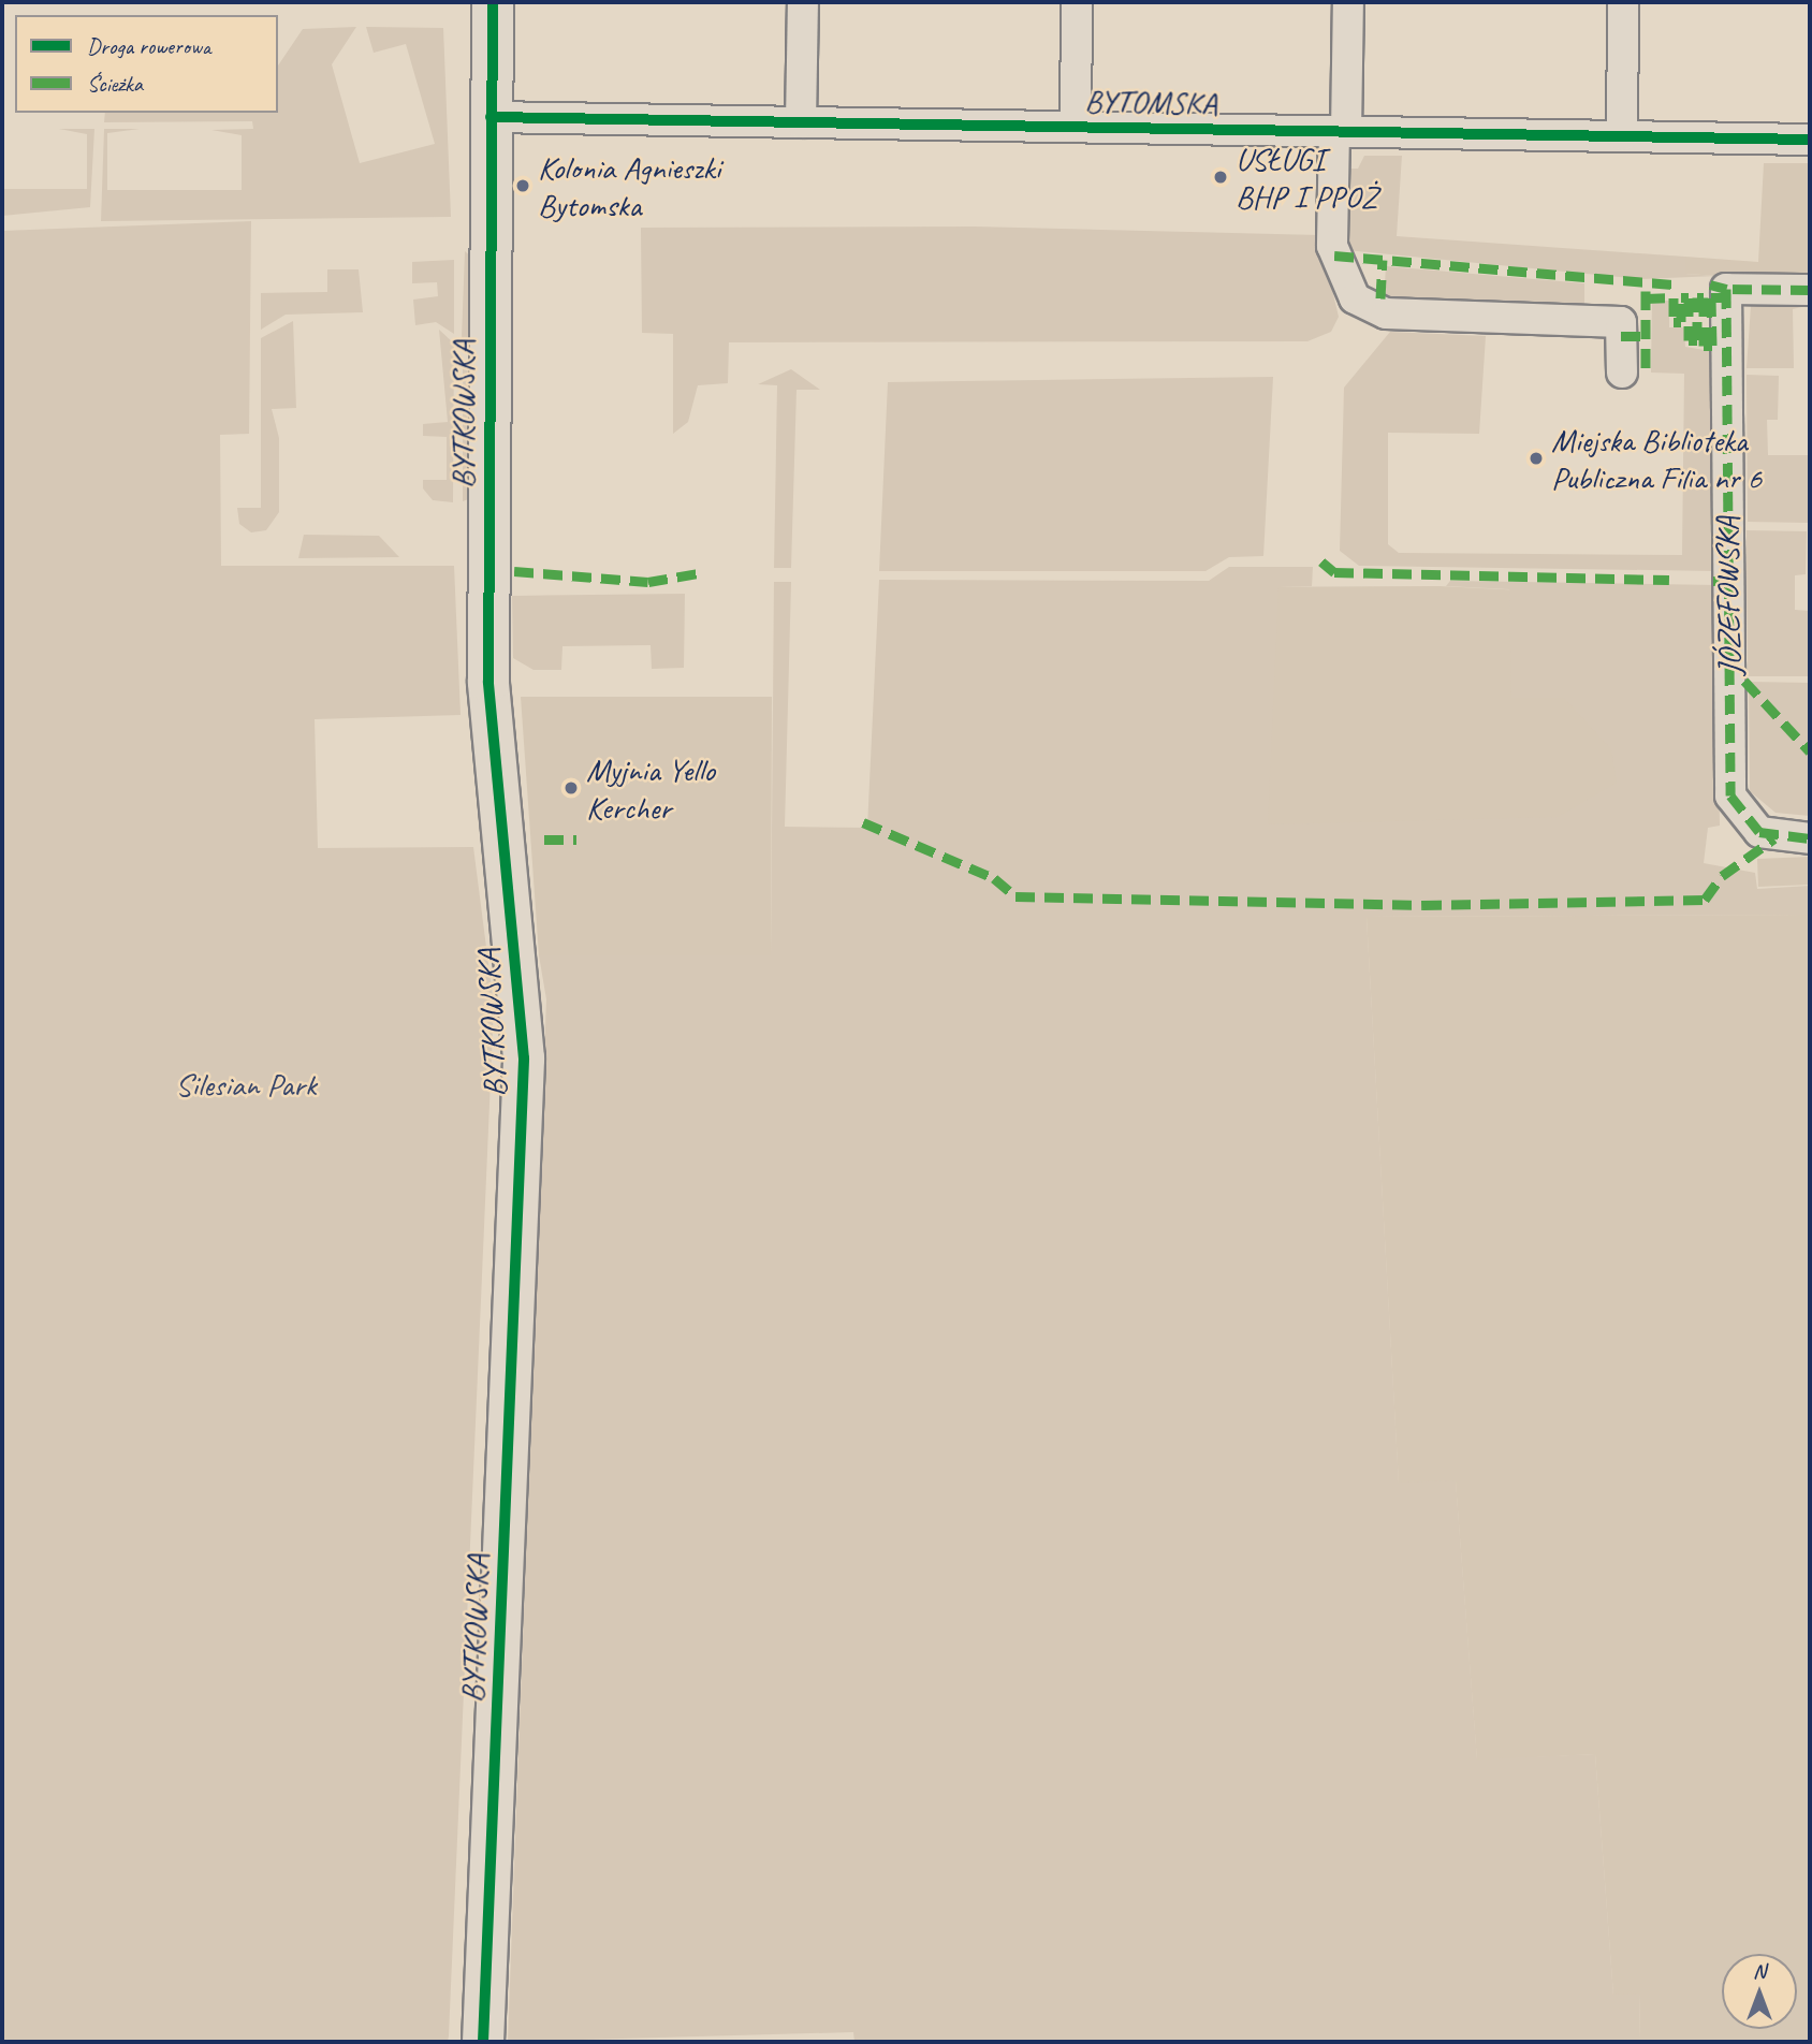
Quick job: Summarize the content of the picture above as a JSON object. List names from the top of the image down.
{
  "streets": {
    "street": ["BYTOMSKA", "BYTKOWSKA", "JÓZEFOWSKA"]
  },
  "crossings": [
    ["BYTOMSKA", "BYTKOWSKA"]
  ],
  "parks": ["Silesian Park"],
  "places": [
    "USŁUGI BHP I PPOŻ",
    "Kolonia Agnieszki Bytomska",
    "Miejska Biblioteka Publiczna Filia nr 6",
    "Myjnia Yello Kercher"
  ],
  "legend": ["Droga rowerowa", "Ścieżka"],
  "north": "top"
}
